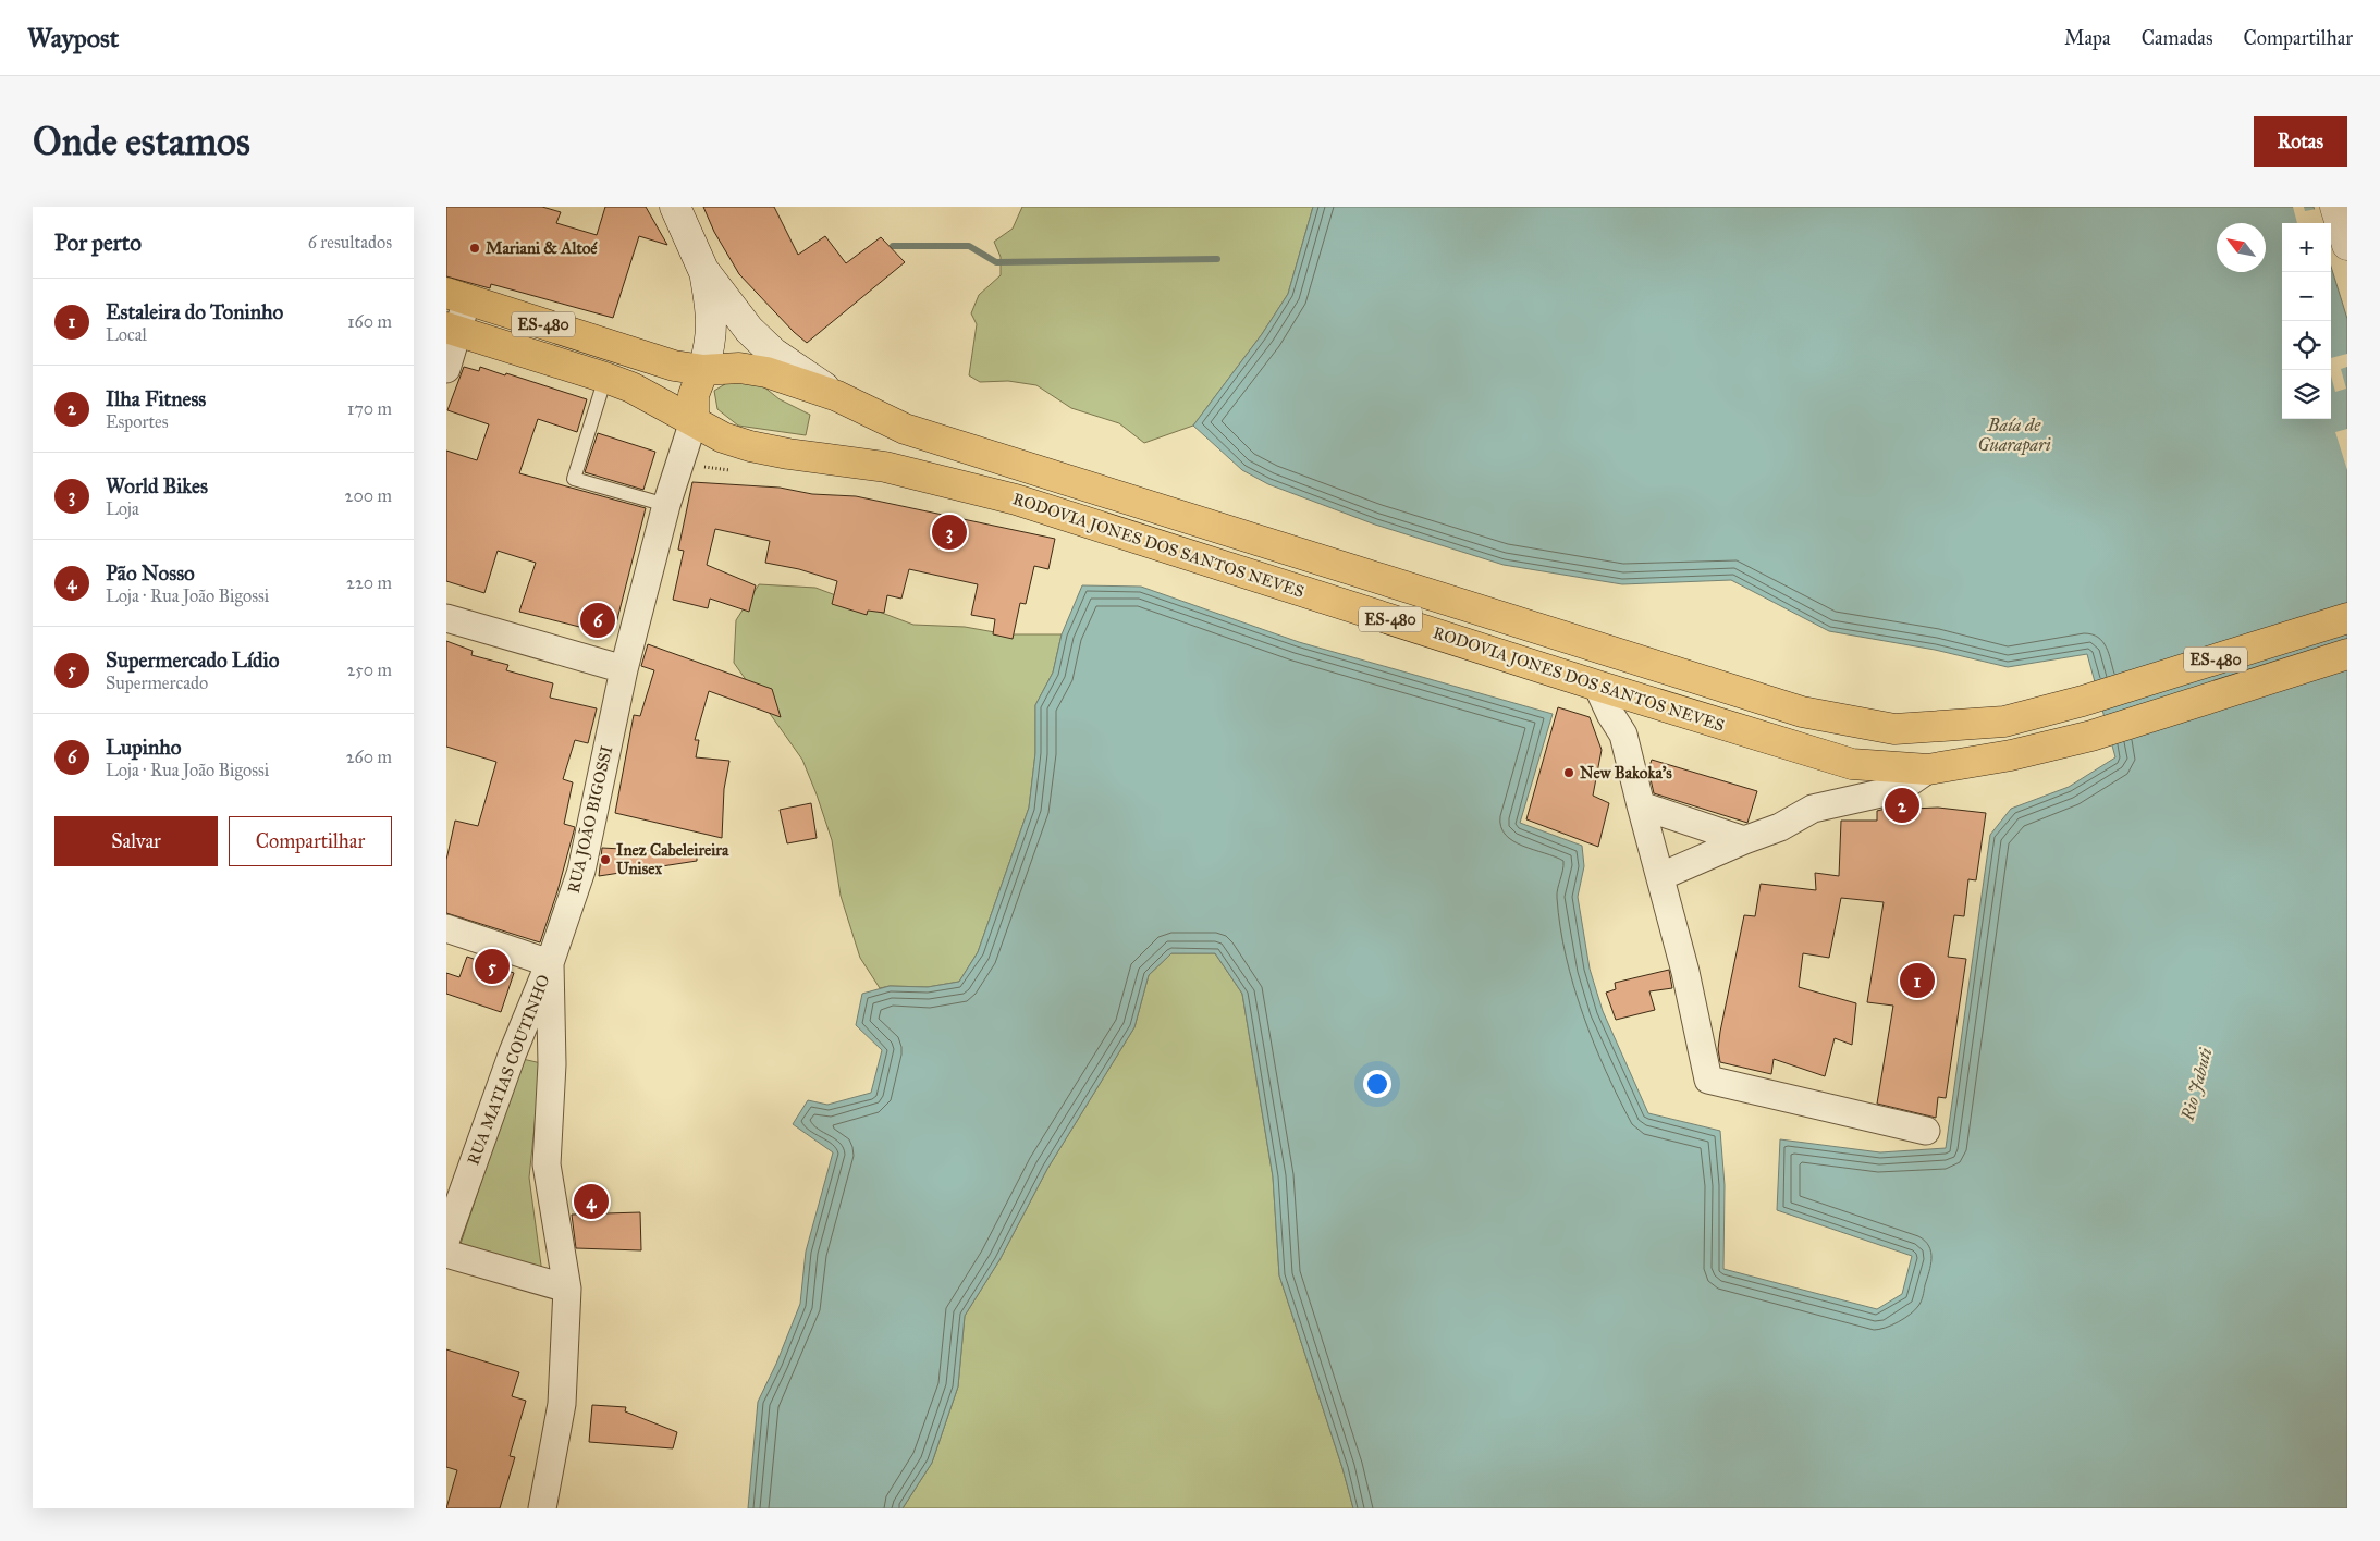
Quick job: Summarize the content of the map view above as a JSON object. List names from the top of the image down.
{
  "streets": {
    "main road": ["ES-480", "RODOVIA JONES DOS SANTOS NEVES"],
    "street": ["RUA JOÃO BIGOSSI", "RUA MATIAS COUTINHO"]
  },
  "crossings": [
    ["RODOVIA JONES DOS SANTOS NEVES", "RUA JOÃO BIGOSSI"],
    ["RUA JOÃO BIGOSSI", "RUA MATIAS COUTINHO"]
  ],
  "water": ["Baía de Guarapari", "Rio Jabuti"],
  "places": ["Mariani & Altoé", "New Bakoka's", "Inez Cabeleireira Unisex"],
  "north": "top left",
  "page": {
    "header": "Waypost",
    "nav": ["Mapa", "Camadas", "Compartilhar"],
    "buttons": [
      "Rotas",
      ["Salvar", "Compartilhar"]
    ],
    "title": "Onde estamos",
    "heading": ["Por perto", "6 resultados"],
    "map_buttons": ["+", "−"],
    "list": [
      {
        "mark": "1",
        "name": "Estaleira do Toninho",
        "note": "Local",
        "value": "160 m"
      },
      {
        "mark": "2",
        "name": "Ilha Fitness",
        "note": "Esportes",
        "value": "170 m"
      },
      {
        "mark": "3",
        "name": "World Bikes",
        "note": "Loja",
        "value": "200 m"
      },
      {
        "mark": "4",
        "name": "Pão Nosso",
        "note": "Loja · Rua João Bigossi",
        "value": "220 m"
      },
      {
        "mark": "5",
        "name": "Supermercado Lídio",
        "note": "Supermercado",
        "value": "250 m"
      },
      {
        "mark": "6",
        "name": "Lupinho",
        "note": "Loja · Rua João Bigossi",
        "value": "260 m"
      }
    ],
    "pins": [
      "3",
      "6",
      "2",
      "5",
      "1",
      "4"
    ]
  }
}
